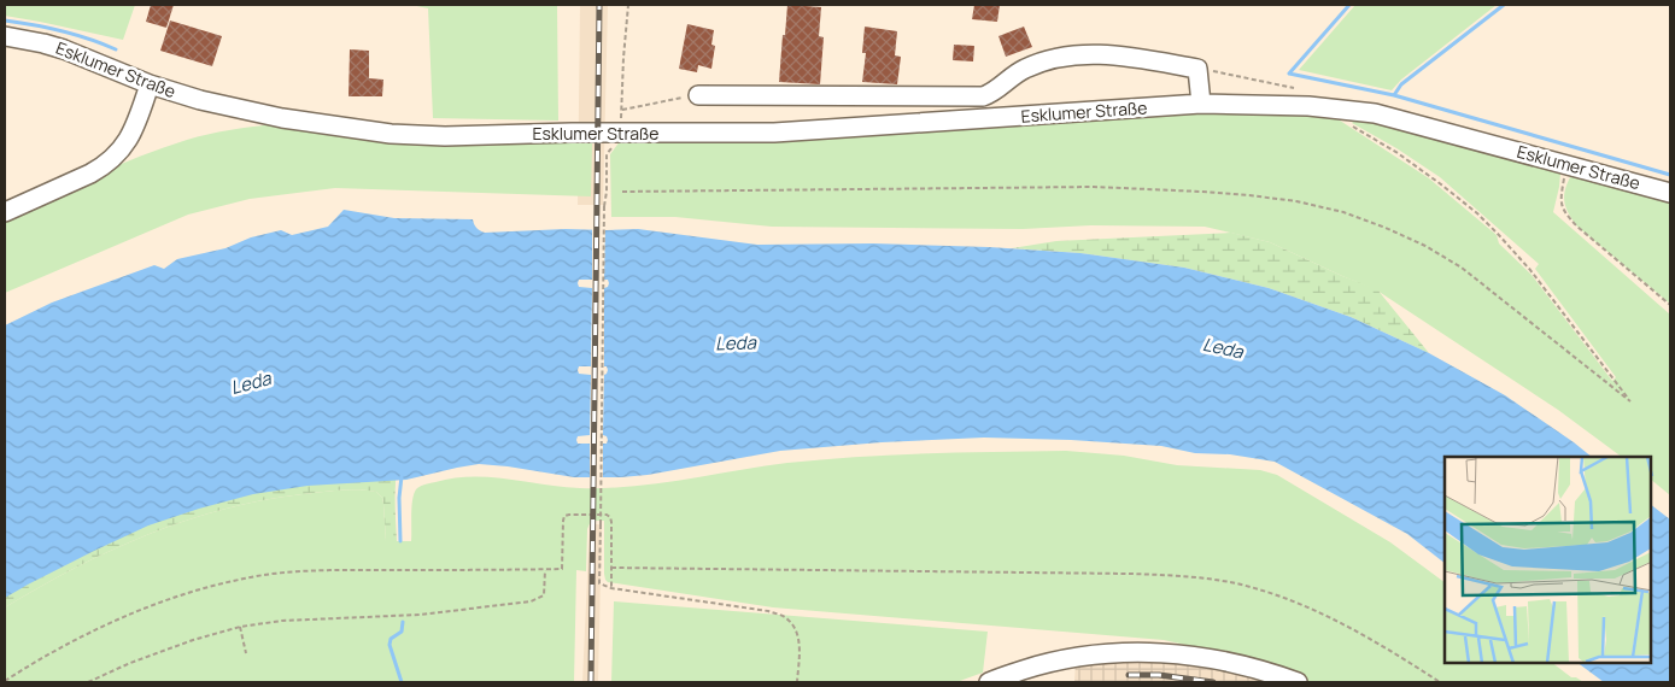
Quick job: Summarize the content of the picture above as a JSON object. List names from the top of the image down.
{
  "streets": {
    "street": ["Esklumer Straße"]
  },
  "water": ["Leda"]
}
